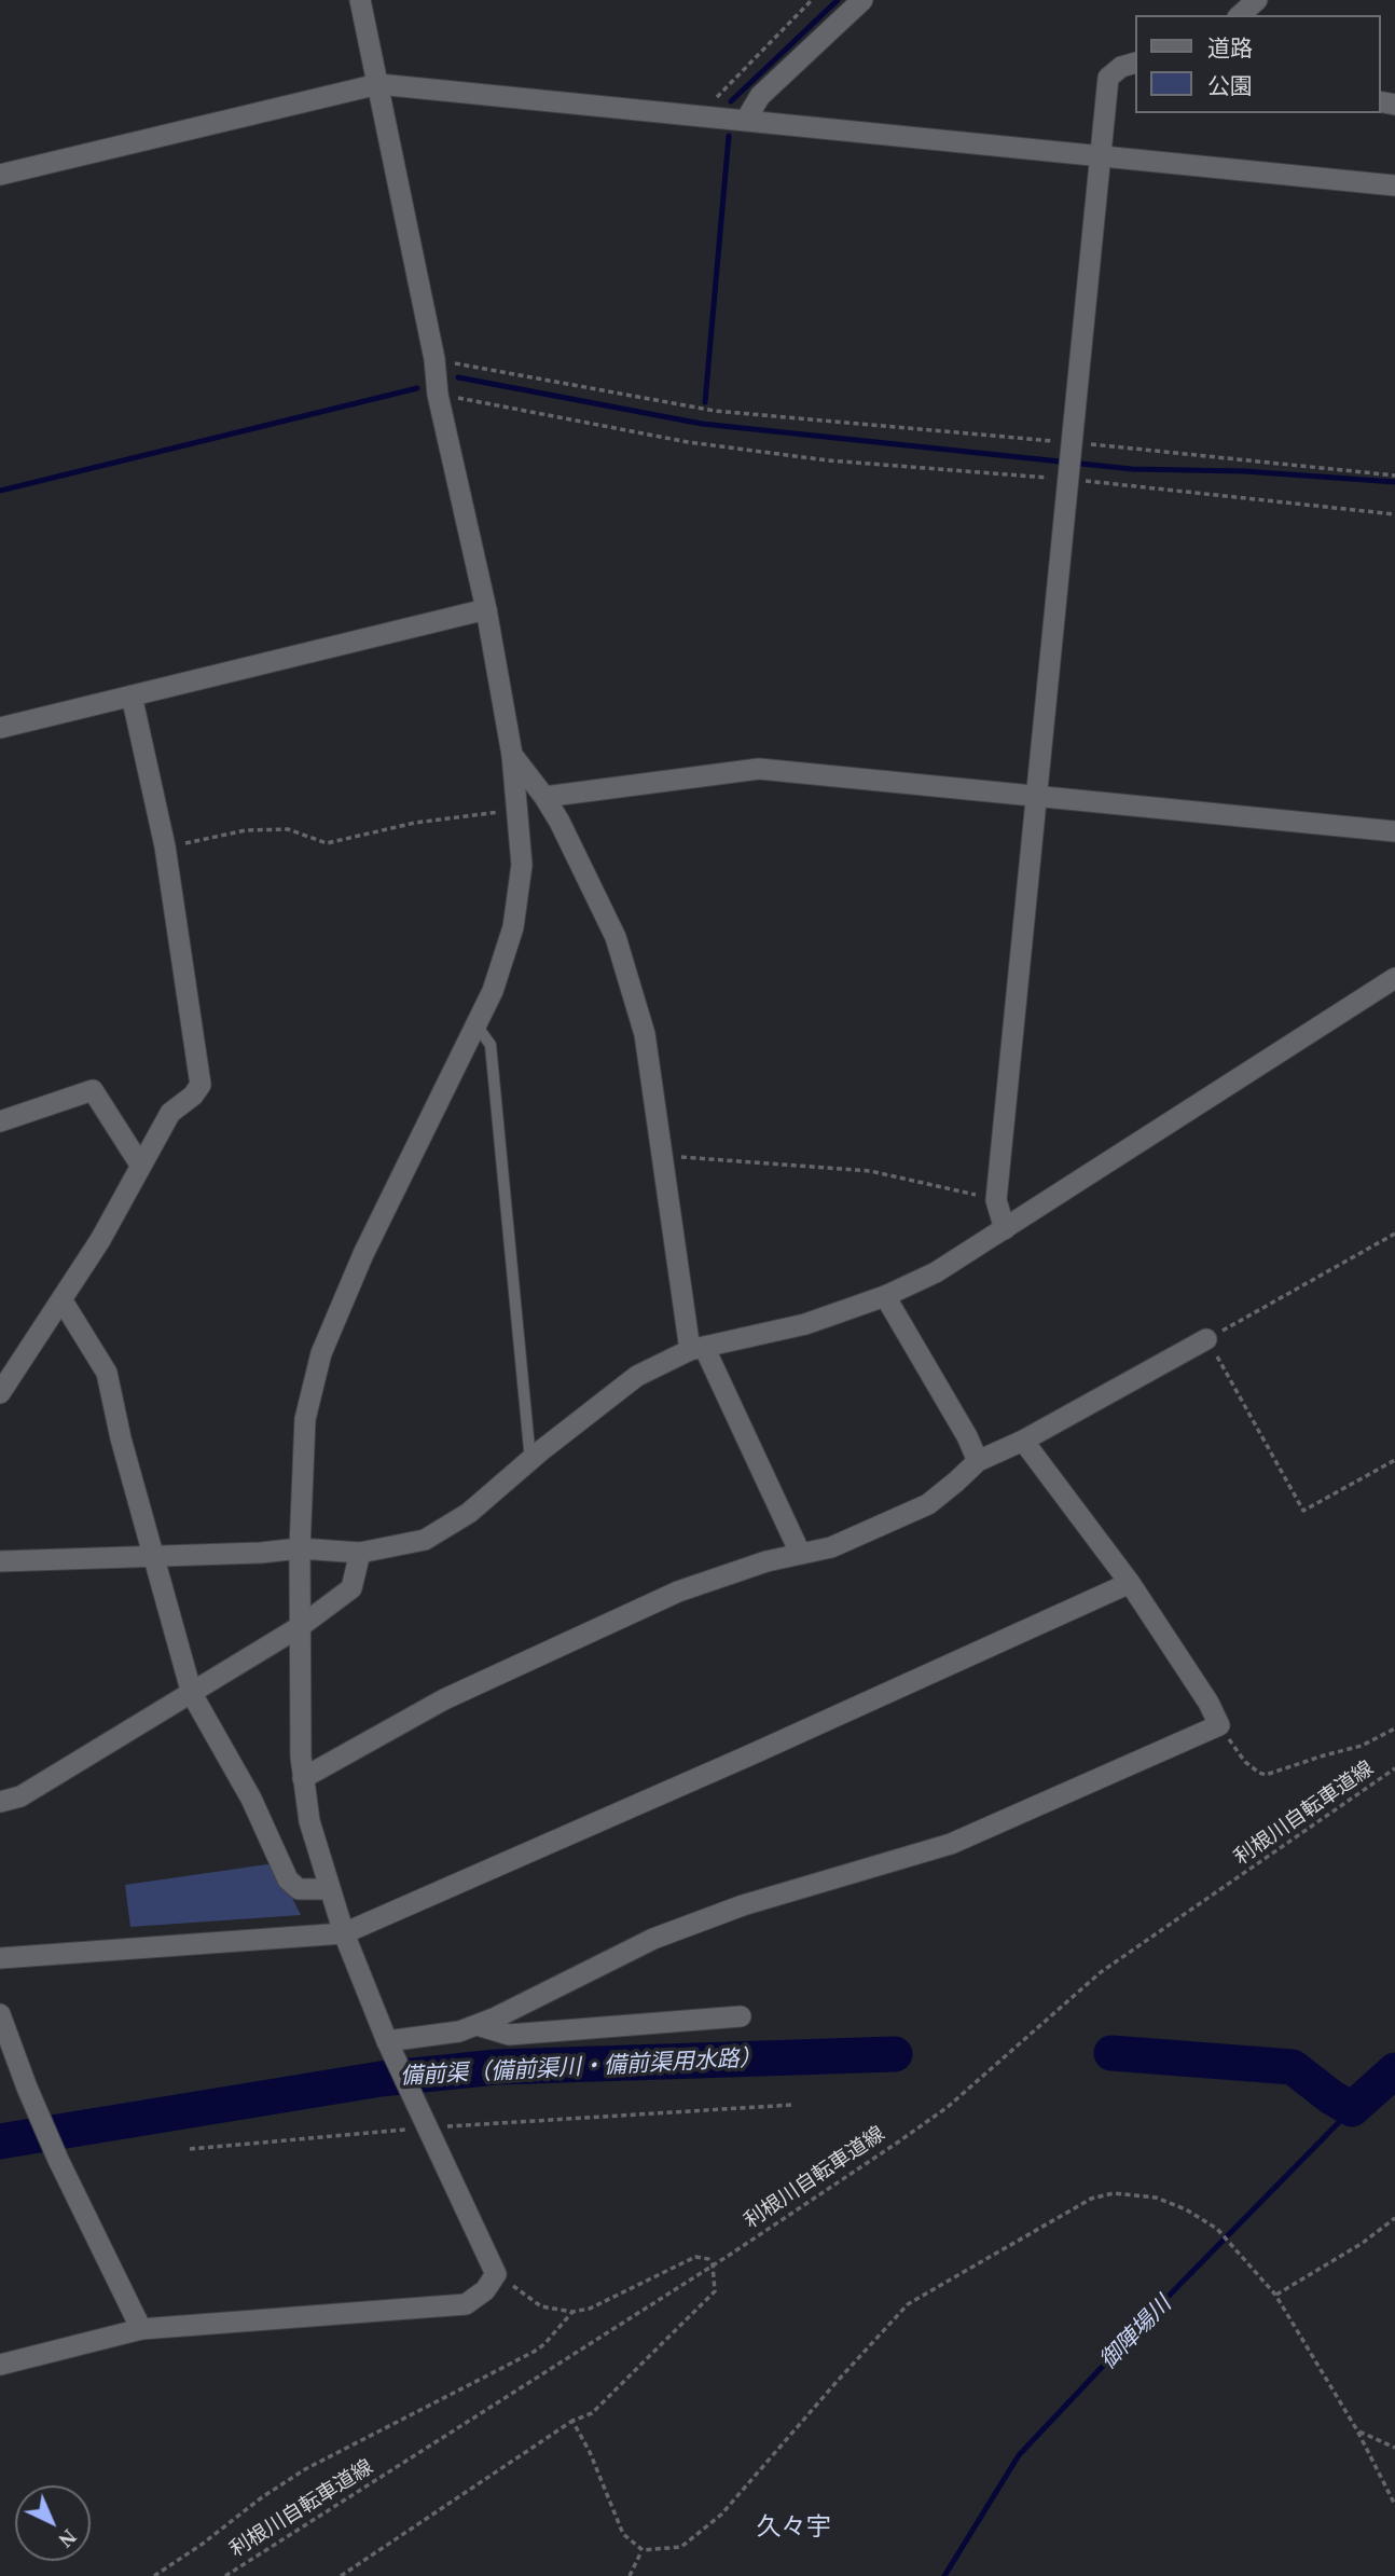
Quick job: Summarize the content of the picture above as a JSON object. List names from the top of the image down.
{
  "streets": {
    "path": ["利根川自転車道線"]
  },
  "districts": ["久々宇"],
  "water": ["備前渠（備前渠川・備前渠用水路）", "御陣場川"],
  "legend": ["道路", "公園"],
  "north": "bottom right"
}
